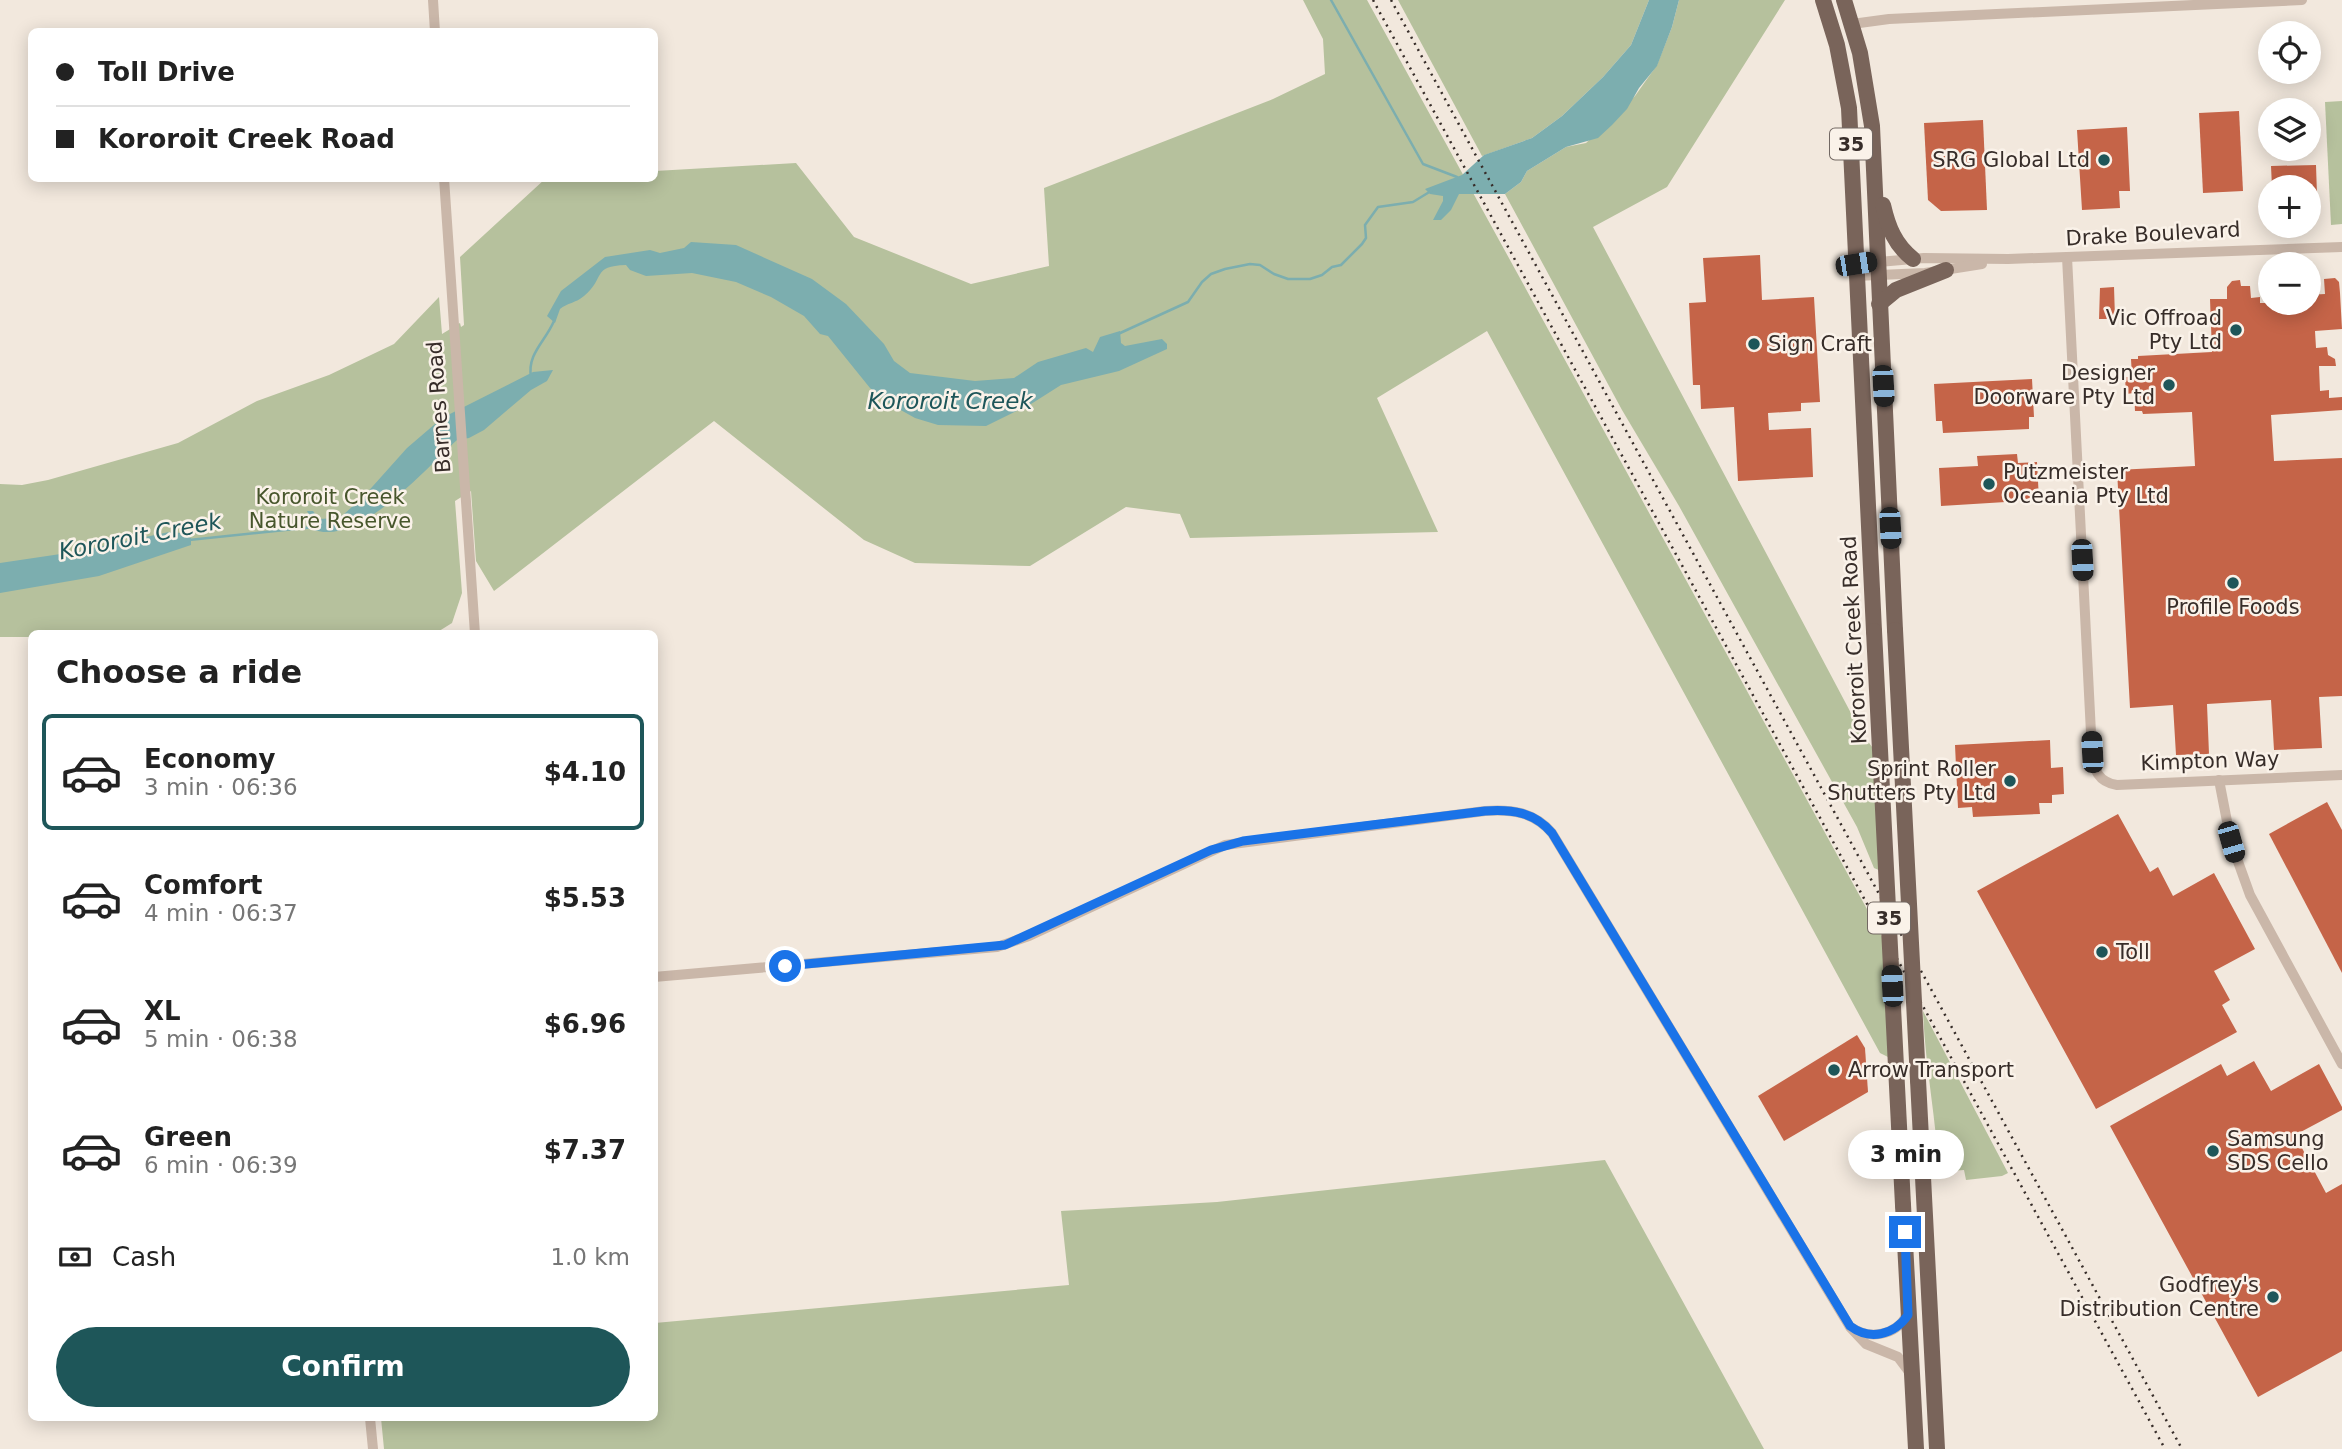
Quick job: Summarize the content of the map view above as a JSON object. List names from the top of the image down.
{
  "streets": {
    "main road": ["35", "Kororoit Creek Road"],
    "street": ["Drake Boulevard", "Barnes Road", "Kimpton Way"]
  },
  "crossings": [
    ["Drake Boulevard", "Kororoit Creek Road"],
    ["Drake Boulevard", "Kimpton Way"]
  ],
  "water": ["Kororoit Creek"],
  "parks": ["Kororoit Creek Nature Reserve"],
  "places": [
    "SRG Global Ltd",
    "Vic Offroad Pty Ltd",
    "Sign Craft",
    "Designer Doorware Pty Ltd",
    "Putzmeister Oceania Pty Ltd",
    "Profile Foods",
    "Sprint Roller Shutters Pty Ltd",
    "Toll",
    "Arrow Transport",
    "Samsung SDS Cello",
    "Godfrey's Distribution Centre"
  ],
  "page": {
    "map_buttons": ["+", "−"],
    "banner": ["Toll Drive", "Kororoit Creek Road"],
    "heading": "Choose a ride",
    "list": [
      {
        "name": "Economy",
        "note": "3 min · 06:36",
        "value": "$4.10"
      },
      {
        "name": "Comfort",
        "note": "4 min · 06:37",
        "value": "$5.53"
      },
      {
        "name": "XL",
        "note": "5 min · 06:38",
        "value": "$6.96"
      },
      {
        "name": "Green",
        "note": "6 min · 06:39",
        "value": "$7.37"
      }
    ],
    "bubble": "3 min",
    "pay": ["Cash", "1.0 km"],
    "buttons": "Confirm"
  }
}
